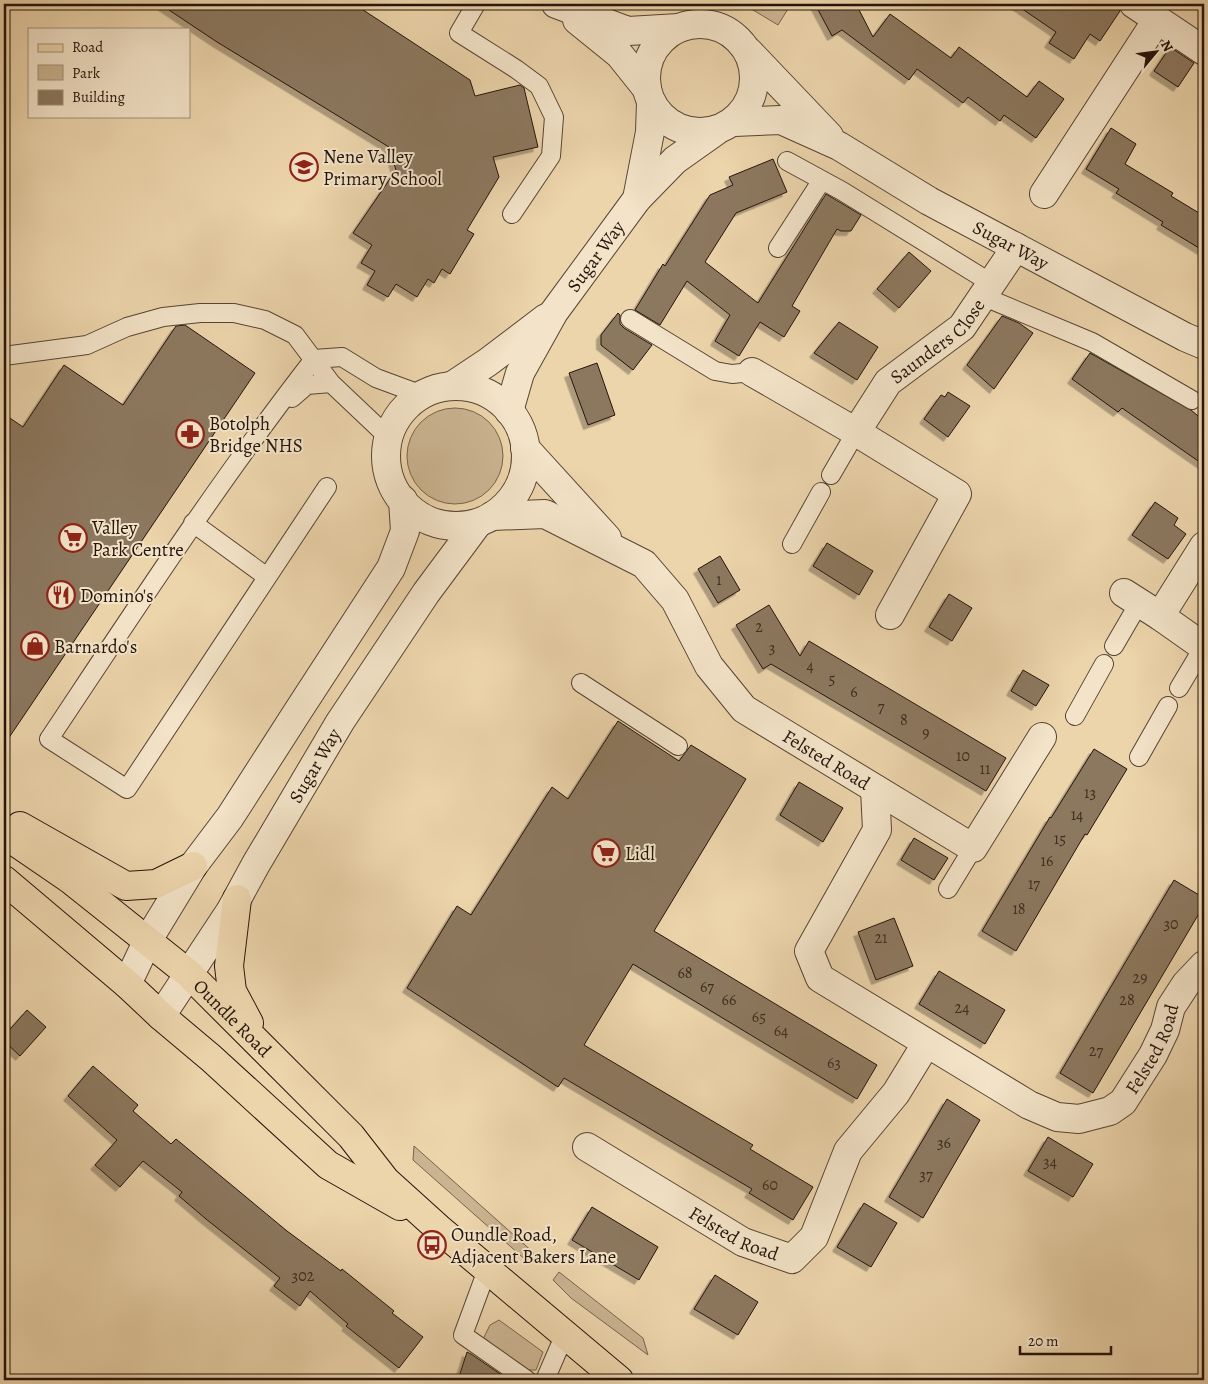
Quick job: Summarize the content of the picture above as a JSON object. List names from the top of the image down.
{
  "streets": {
    "main road": ["Oundle Road"],
    "street": ["Sugar Way", "Saunders Close", "Felsted Road"]
  },
  "crossings": [
    ["Sugar Way", "Saunders Close"],
    ["Sugar Way", "Felsted Road"],
    ["Sugar Way", "Oundle Road"]
  ],
  "places": {
    "school or university": ["Nene Valley Primary School"],
    "pharmacy": ["Botolph Bridge NHS"],
    "supermarket": ["Valley Park Centre", "Lidl"],
    "restaurant": ["Domino's"],
    "shop": ["Barnardo's"],
    "bus stop": ["Oundle Road, Adjacent Bakers Lane"]
  },
  "house_numbers": [
    "1",
    "2",
    "3",
    "4",
    "5",
    "6",
    "7",
    "8",
    "9",
    "10",
    "11",
    "13",
    "14",
    "15",
    "16",
    "17",
    "18",
    "30",
    "21",
    "68",
    "29",
    "67",
    "66",
    "28",
    "24",
    "65",
    "64",
    "27",
    "63",
    "36",
    "34",
    "37",
    "60",
    "302"
  ],
  "legend": ["Road", "Park", "Building"],
  "scale_bar": "20 m",
  "north": "top right"
}
